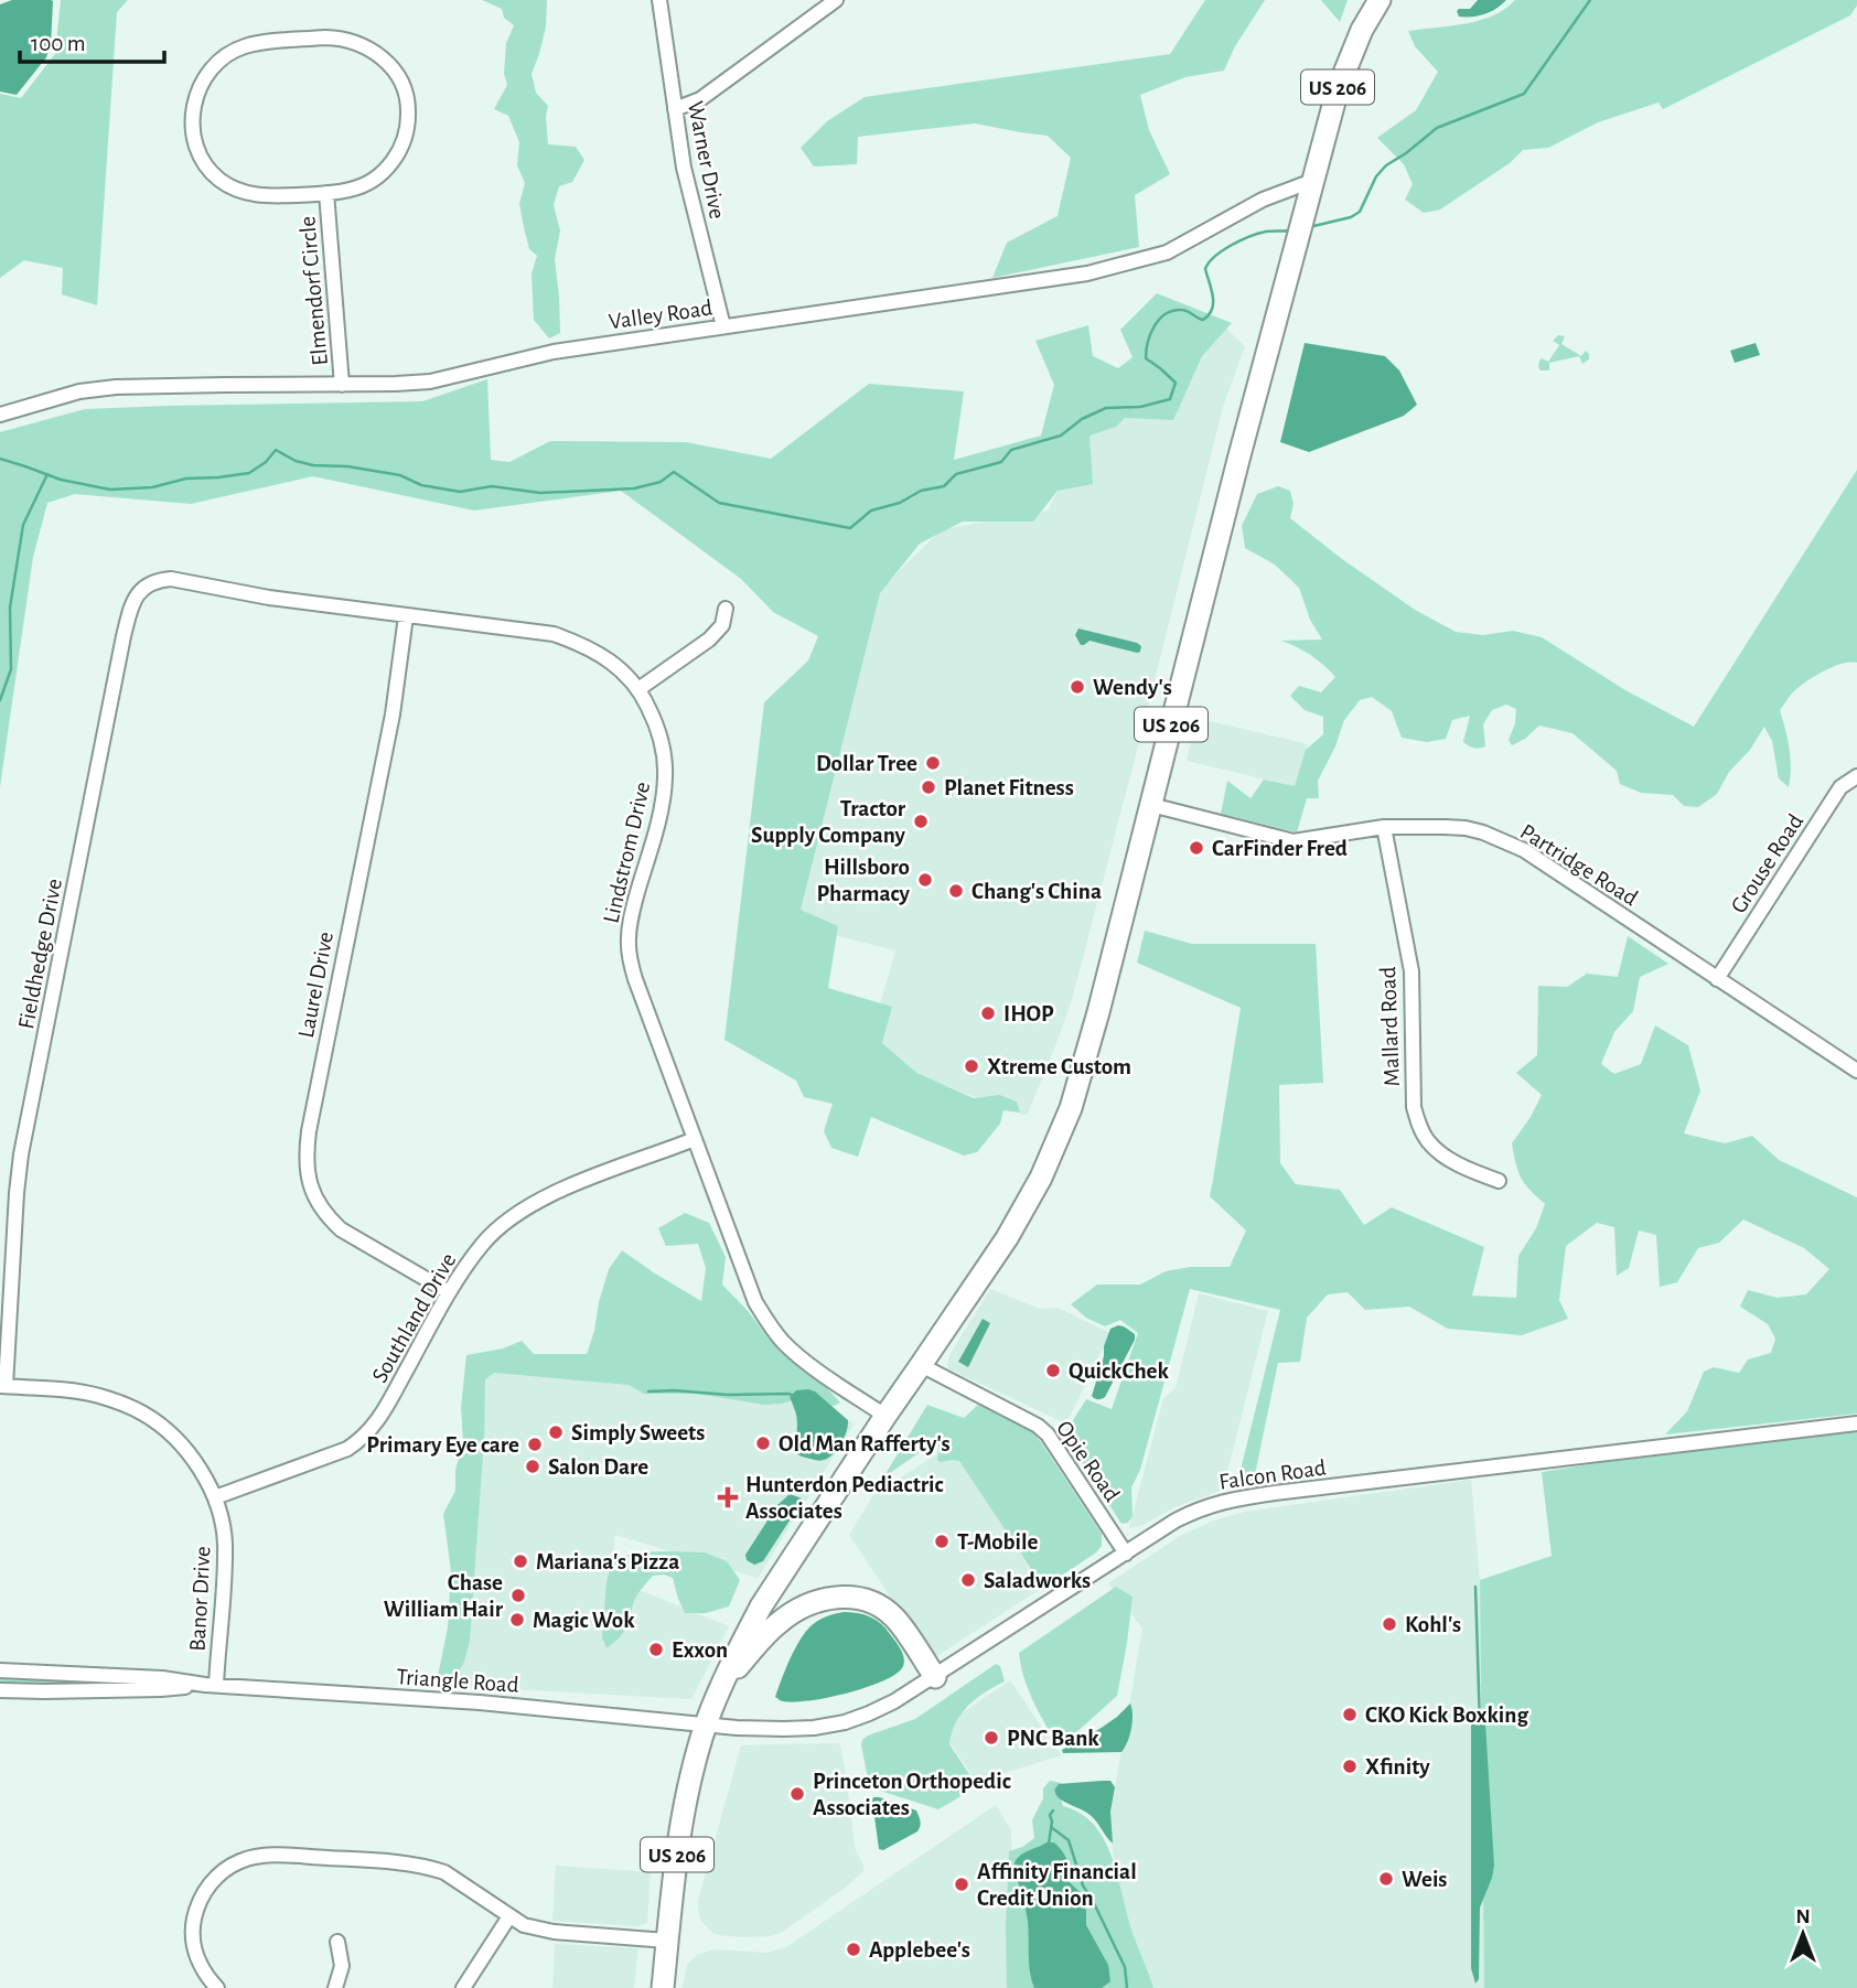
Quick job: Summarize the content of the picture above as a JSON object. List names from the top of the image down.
{
  "streets": {
    "highway": ["US 206"],
    "street": [
      "Warner Drive",
      "Elmendorf Circle",
      "Valley Road",
      "Lindstrom Drive",
      "Grouse Road",
      "Partridge Road",
      "Fieldhedge Drive",
      "Laurel Drive",
      "Mallard Road",
      "Southland Drive",
      "Opie Road",
      "Falcon Road",
      "Banor Drive",
      "Triangle Road"
    ]
  },
  "crossings": [
    ["US 206", "Valley Road"],
    ["US 206", "Lindstrom Drive"],
    ["US 206", "Partridge Road"],
    ["US 206", "Opie Road"],
    ["US 206", "Falcon Road"],
    ["US 206", "Triangle Road"],
    ["Warner Drive", "Valley Road"],
    ["Elmendorf Circle", "Valley Road"],
    ["Lindstrom Drive", "Fieldhedge Drive"],
    ["Lindstrom Drive", "Laurel Drive"],
    ["Lindstrom Drive", "Southland Drive"],
    ["Grouse Road", "Partridge Road"],
    ["Partridge Road", "Mallard Road"],
    ["Fieldhedge Drive", "Banor Drive"],
    ["Laurel Drive", "Southland Drive"],
    ["Southland Drive", "Banor Drive"],
    ["Opie Road", "Falcon Road"],
    ["Falcon Road", "Triangle Road"],
    ["Banor Drive", "Triangle Road"]
  ],
  "places": {
    "other": [
      "Wendy's",
      "Dollar Tree",
      "Planet Fitness",
      "Tractor Supply Company",
      "CarFinder Fred",
      "Hillsboro Pharmacy",
      "Chang's China",
      "IHOP",
      "Xtreme Custom",
      "QuickChek",
      "Simply Sweets",
      "Old Man Rafferty's",
      "Primary Eye care",
      "Salon Dare",
      "T-Mobile",
      "Mariana's Pizza",
      "Saladworks",
      "Chase William Hair",
      "Magic Wok",
      "Kohl's",
      "Exxon",
      "CKO Kick Boxking",
      "PNC Bank",
      "Xfinity",
      "Princeton Orthopedic Associates",
      "Weis",
      "Affinity Financial Credit Union",
      "Applebee's"
    ],
    "health": ["Hunterdon Pediactric Associates"]
  },
  "scale_bar": "100 m",
  "north": "top"
}
